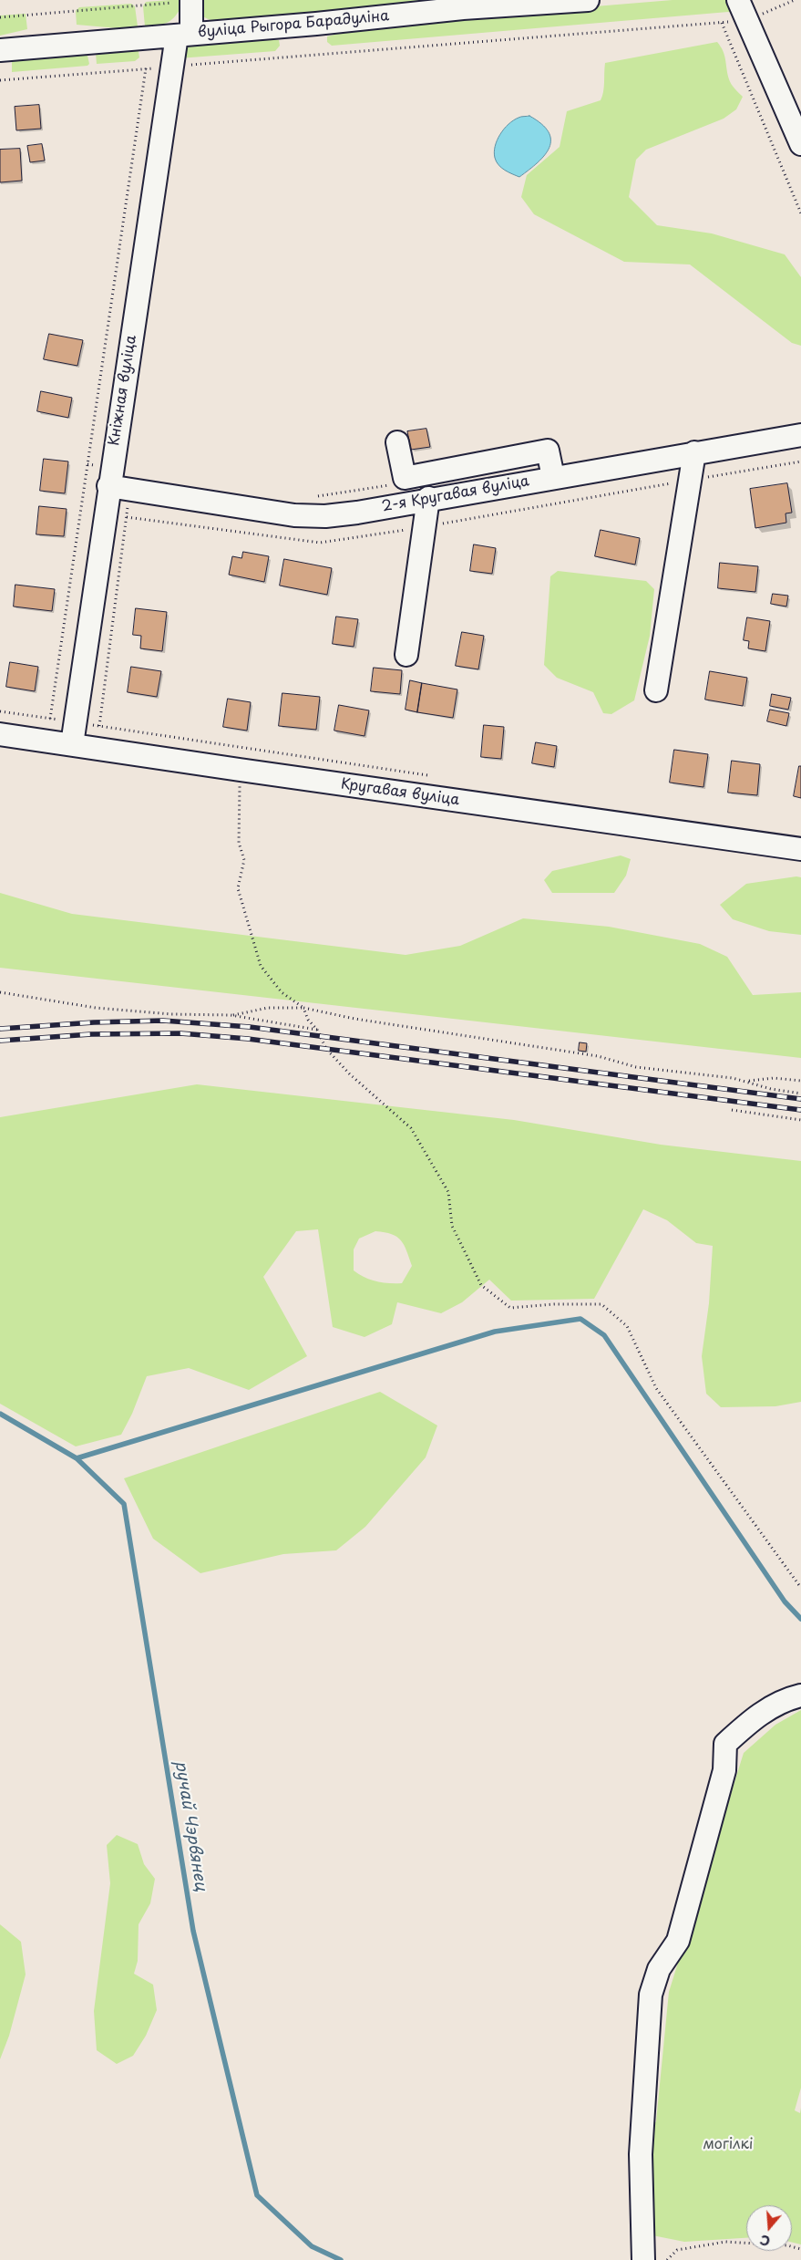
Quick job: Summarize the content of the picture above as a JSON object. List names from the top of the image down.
{
  "streets": {
    "street": [
      "вуліца Рыгора Барадуліна",
      "Кніжная вуліца",
      "2-я Кругавая вуліца",
      "Кругавая вуліца"
    ]
  },
  "crossings": [
    ["вуліца Рыгора Барадуліна", "Кніжная вуліца"],
    ["Кніжная вуліца", "2-я Кругавая вуліца"],
    ["Кніжная вуліца", "Кругавая вуліца"]
  ],
  "water": ["ручай Чэрвянец"],
  "parks": ["могілкі"],
  "north": "bottom"
}
